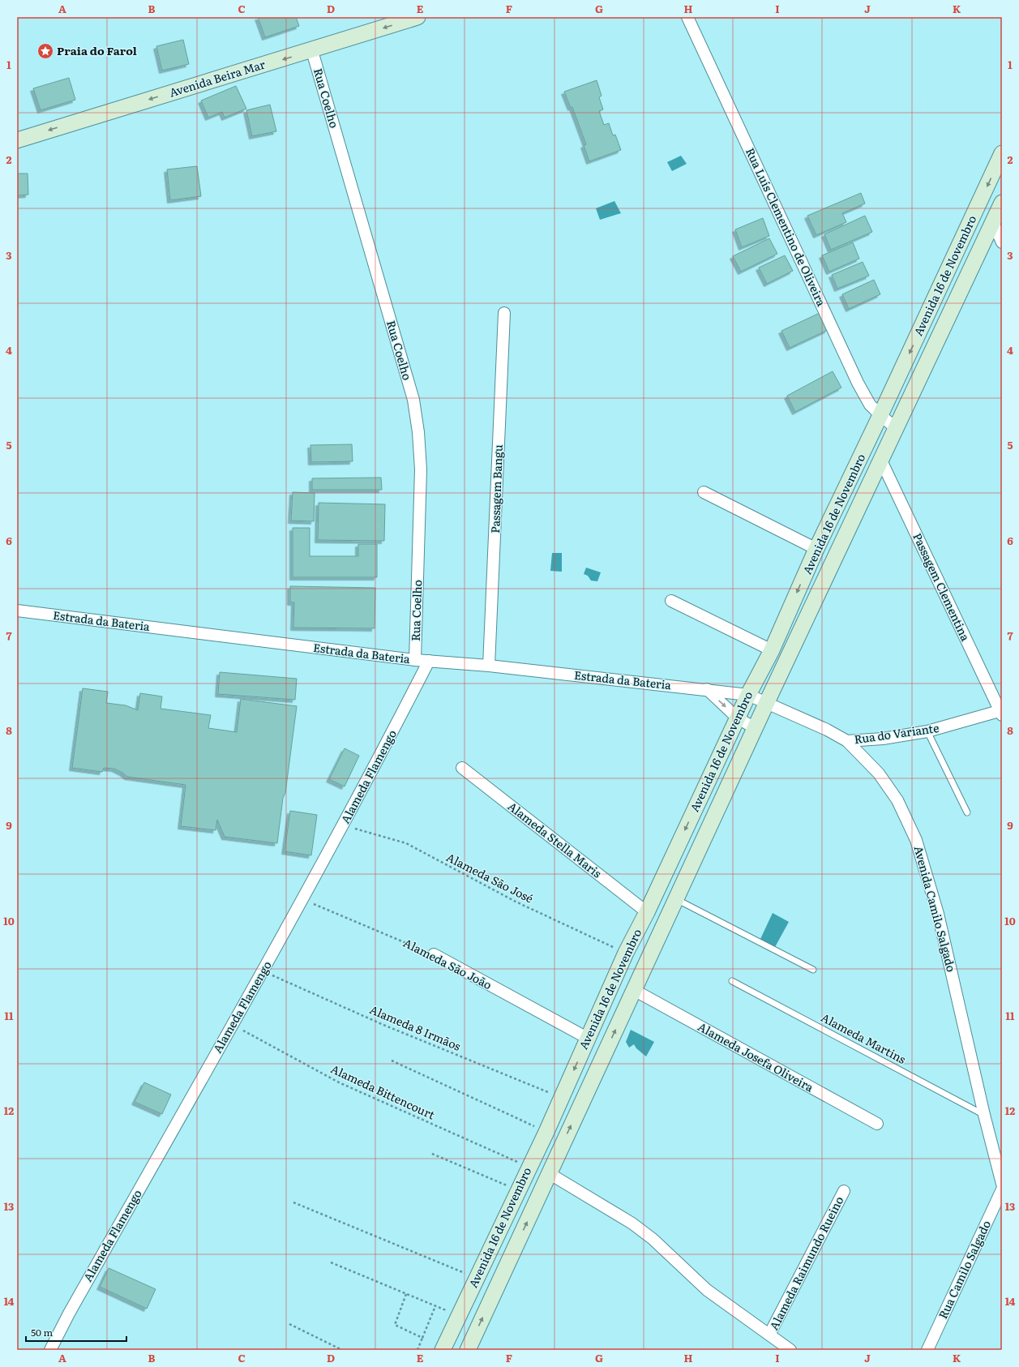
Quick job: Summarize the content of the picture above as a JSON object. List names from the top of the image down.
{
  "streets": {
    "main road": ["Avenida Beira Mar", "Avenida 16 de Novembro"],
    "street": [
      "Rua Coelho",
      "Rua Luís Clementino de Oliveira",
      "Passagem Bangu",
      "Passagem Clementina",
      "Estrada da Bateria",
      "Rua do Variante",
      "Alameda Flamengo",
      "Alameda Stella Maris",
      "Avenida Camilo Salgado",
      "Alameda São João",
      "Alameda Josefa Oliveira",
      "Alameda Raimundo Rueino",
      "Rua Camilo Salgado"
    ],
    "lane": ["Alameda Martins"],
    "path": ["Alameda São José", "Alameda 8 Irmãos", "Alameda Bittencourt"]
  },
  "crossings": [
    ["Avenida Beira Mar", "Rua Coelho"],
    ["Rua Coelho", "Estrada da Bateria"],
    ["Rua Luís Clementino de Oliveira", "Avenida 16 de Novembro"],
    ["Avenida 16 de Novembro", "Passagem Clementina"],
    ["Avenida 16 de Novembro", "Estrada da Bateria"],
    ["Avenida 16 de Novembro", "Alameda Stella Maris"],
    ["Avenida 16 de Novembro", "Alameda São José"],
    ["Avenida 16 de Novembro", "Avenida Camilo Salgado"],
    ["Avenida 16 de Novembro", "Alameda São João"],
    ["Avenida 16 de Novembro", "Alameda 8 Irmãos"],
    ["Avenida 16 de Novembro", "Alameda Josefa Oliveira"],
    ["Avenida 16 de Novembro", "Alameda Bittencourt"],
    ["Passagem Bangu", "Estrada da Bateria"],
    ["Passagem Clementina", "Rua do Variante"],
    ["Estrada da Bateria", "Alameda Flamengo"],
    ["Estrada da Bateria", "Avenida Camilo Salgado"],
    ["Rua do Variante", "Avenida Camilo Salgado"],
    ["Alameda Flamengo", "Alameda São José"],
    ["Alameda Flamengo", "Alameda São João"],
    ["Alameda Flamengo", "Alameda 8 Irmãos"],
    ["Alameda Flamengo", "Alameda Bittencourt"],
    ["Avenida Camilo Salgado", "Alameda Martins"]
  ],
  "one_way": ["Avenida Beira Mar"],
  "places": {
    "place": ["Praia do Farol"]
  },
  "scale_bar": "50 m",
  "grid": {
    "columns": [
      "A",
      "B",
      "C",
      "D",
      "E",
      "F",
      "G",
      "H",
      "I",
      "J",
      "K"
    ],
    "rows": [
      "1",
      "2",
      "3",
      "4",
      "5",
      "6",
      "7",
      "8",
      "9",
      "10",
      "11",
      "12",
      "13",
      "14"
    ]
  }
}
